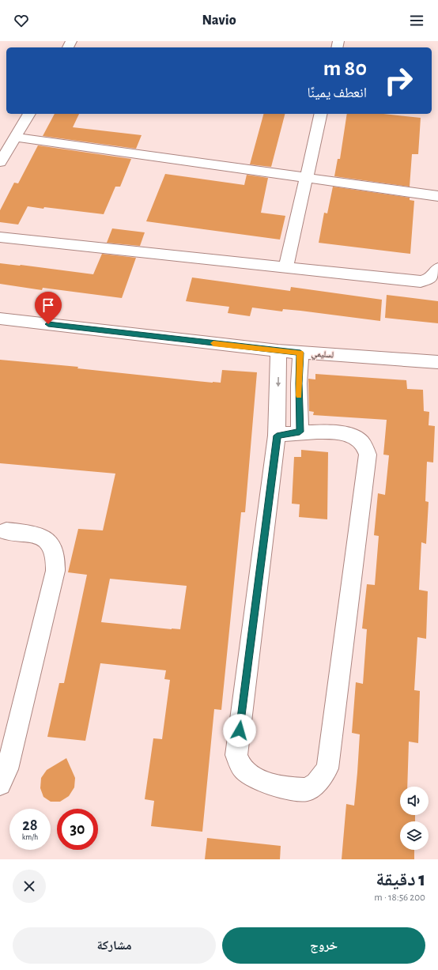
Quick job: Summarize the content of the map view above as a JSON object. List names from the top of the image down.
{
  "streets": {
    "street": ["لسليمي"]
  },
  "page": {
    "header": "Navio",
    "turn": ["80 m", "انعطف يمينًا"],
    "speed": "28 km/h",
    "limit": "30",
    "heading": ["1 دقيقة", "200 m · 18:56"],
    "buttons": ["خروج", "مشاركة"]
  }
}
